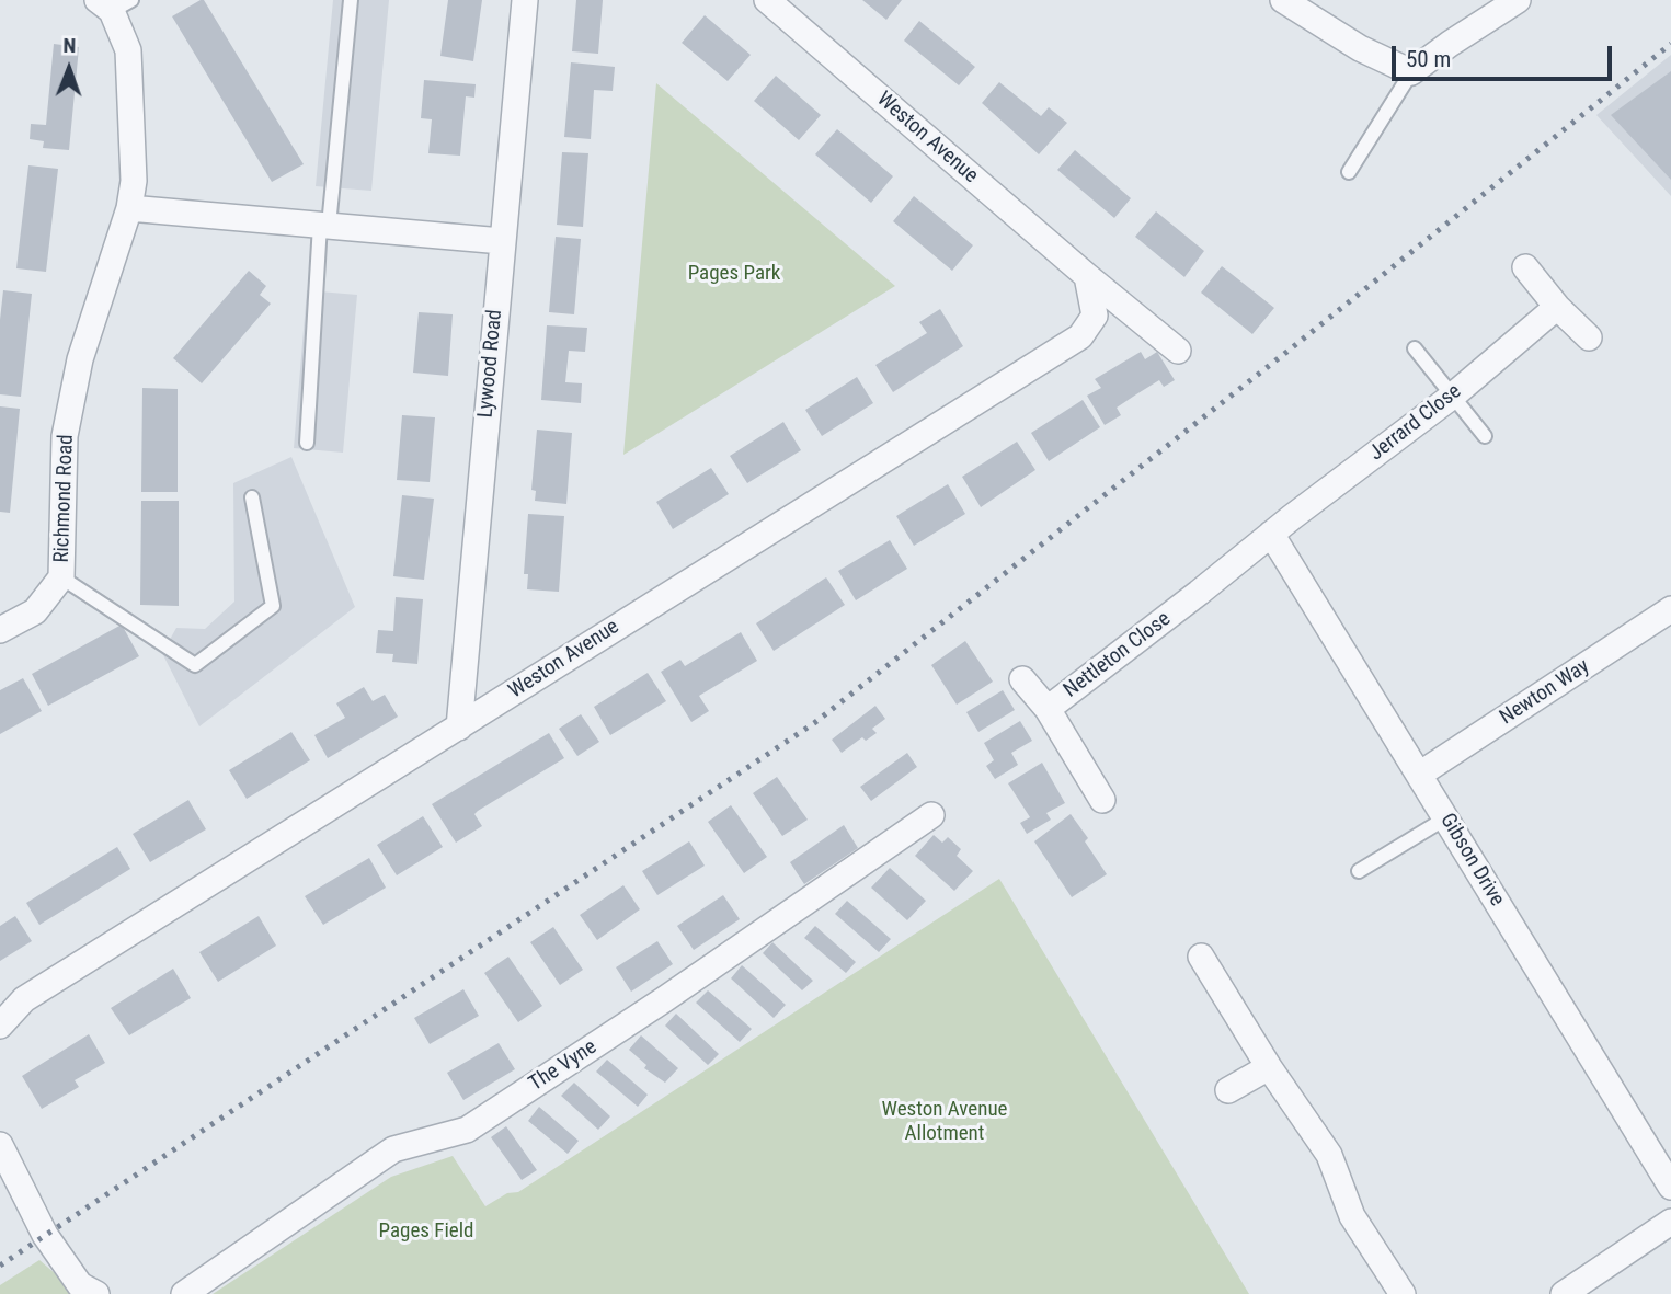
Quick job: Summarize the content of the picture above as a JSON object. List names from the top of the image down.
{
  "streets": {
    "street": [
      "Weston Avenue",
      "Lywood Road",
      "Jerrard Close",
      "Richmond Road",
      "Nettleton Close",
      "Newton Way",
      "Gibson Drive",
      "The Vyne"
    ]
  },
  "crossings": [
    ["Weston Avenue", "Lywood Road"],
    ["Jerrard Close", "Nettleton Close"],
    ["Jerrard Close", "Gibson Drive"],
    ["Nettleton Close", "Gibson Drive"],
    ["Newton Way", "Gibson Drive"]
  ],
  "parks": ["Pages Park", "Weston Avenue Allotment", "Pages Field"],
  "scale_bar": "50 m",
  "north": "top"
}
